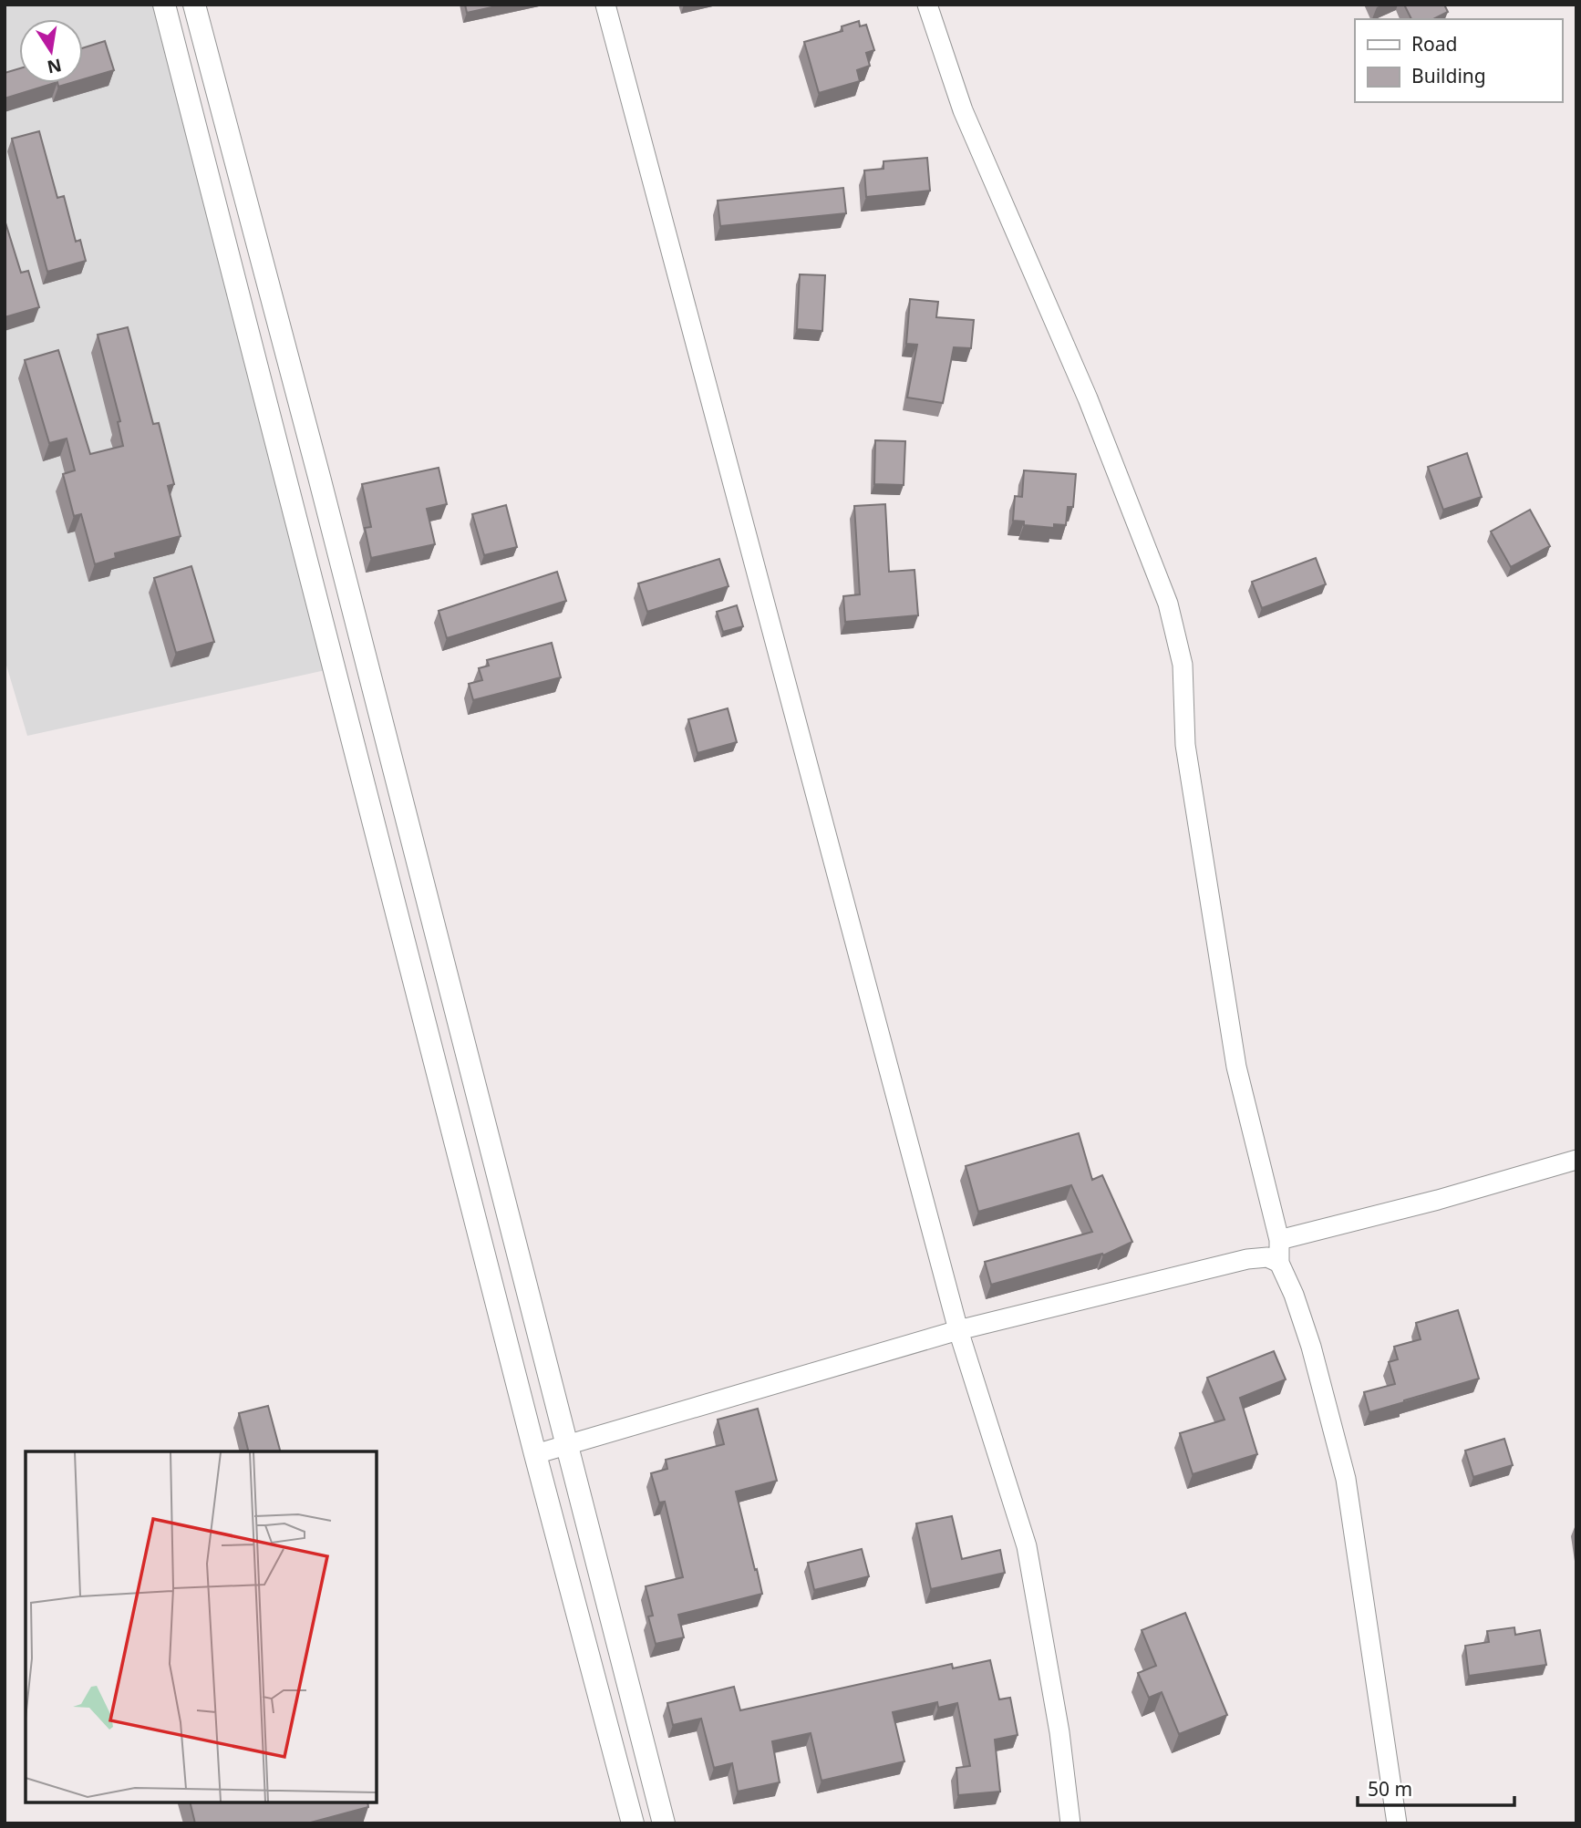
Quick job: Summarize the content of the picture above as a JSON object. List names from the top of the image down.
{
  "legend": ["Road", "Building"],
  "scale_bar": "50 m",
  "north": "bottom"
}
